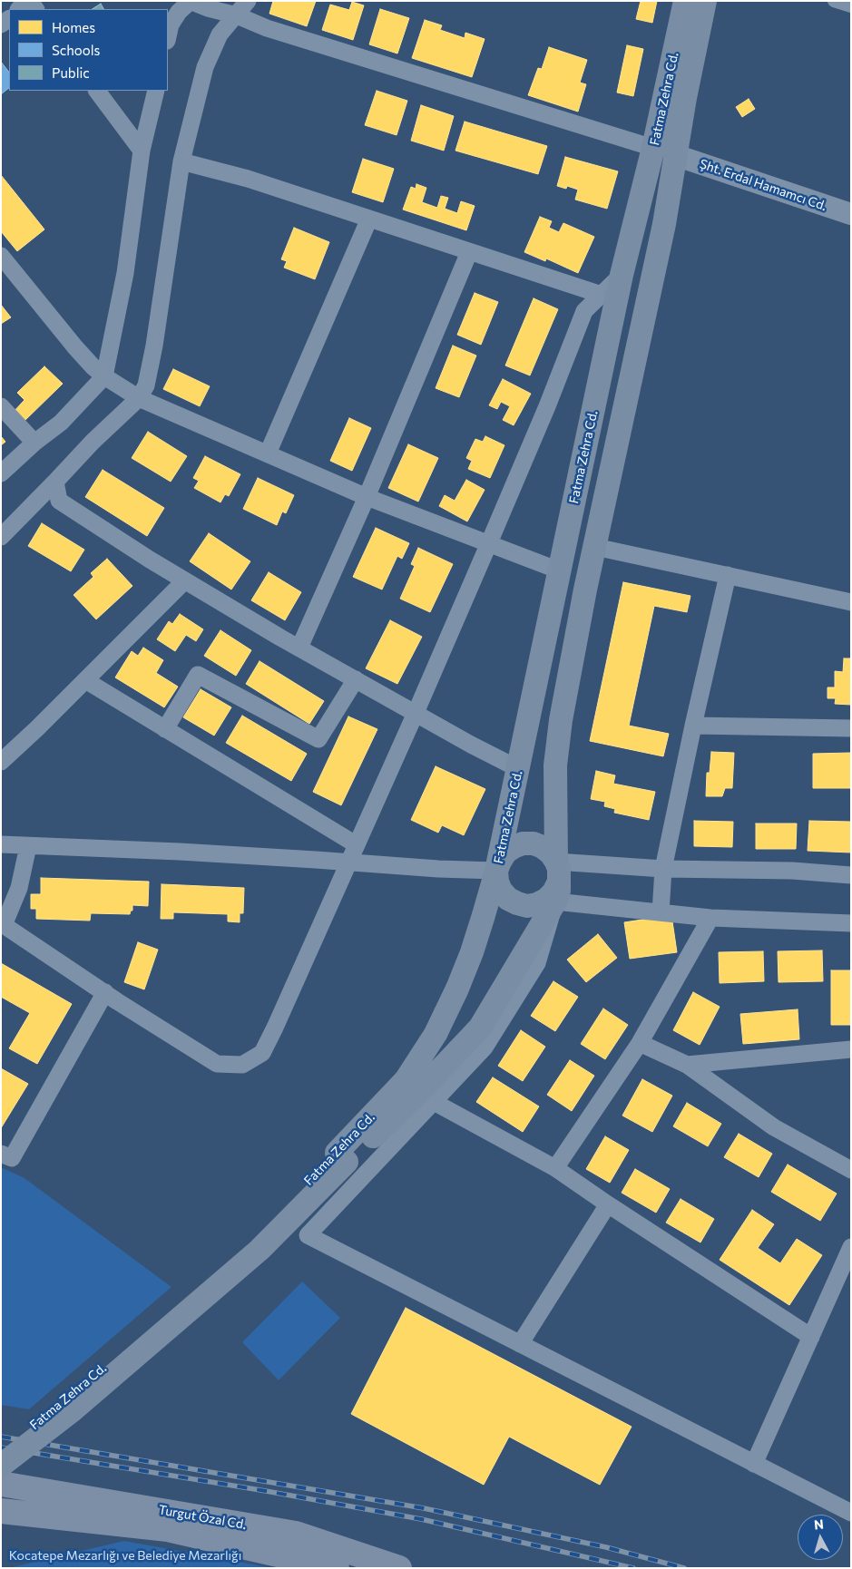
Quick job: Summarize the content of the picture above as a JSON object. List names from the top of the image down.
{
  "streets": {
    "main road": ["Fatma Zehra Cd.", "Turgut Özal Cd."],
    "street": ["Şht. Erdal Hamamcı Cd."]
  },
  "crossings": [
    ["Fatma Zehra Cd.", "Şht. Erdal Hamamcı Cd."]
  ],
  "parks": ["Kocatepe Mezarlığı ve Belediye Mezarlığı"],
  "legend": ["Homes", "Schools", "Public"],
  "north": "top"
}
